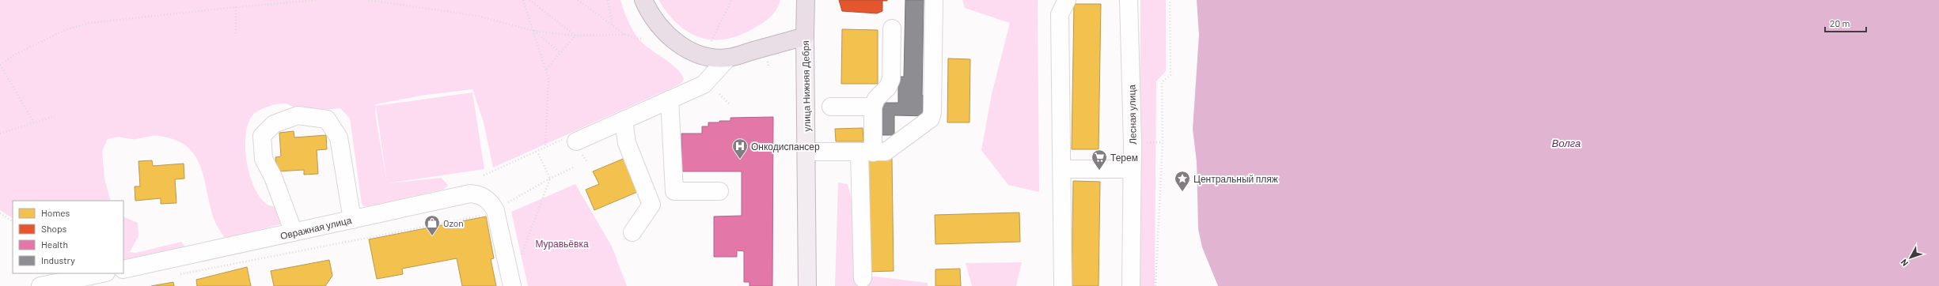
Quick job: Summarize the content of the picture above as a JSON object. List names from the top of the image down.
{
  "streets": {
    "highway": ["улица Нижняя Дебря"],
    "street": ["Лесная улица", "Овражная улица"]
  },
  "water": ["Волга"],
  "parks": ["Муравьёвка"],
  "places": {
    "hospital": ["Онкодиспансер"],
    "supermarket": ["Терем"],
    "place": ["Центральный пляж"],
    "shop": ["Ozon"]
  },
  "legend": [
    "Homes",
    "Shops",
    "Health",
    "Industry"
  ],
  "scale_bar": "20 m",
  "north": "bottom left"
}
